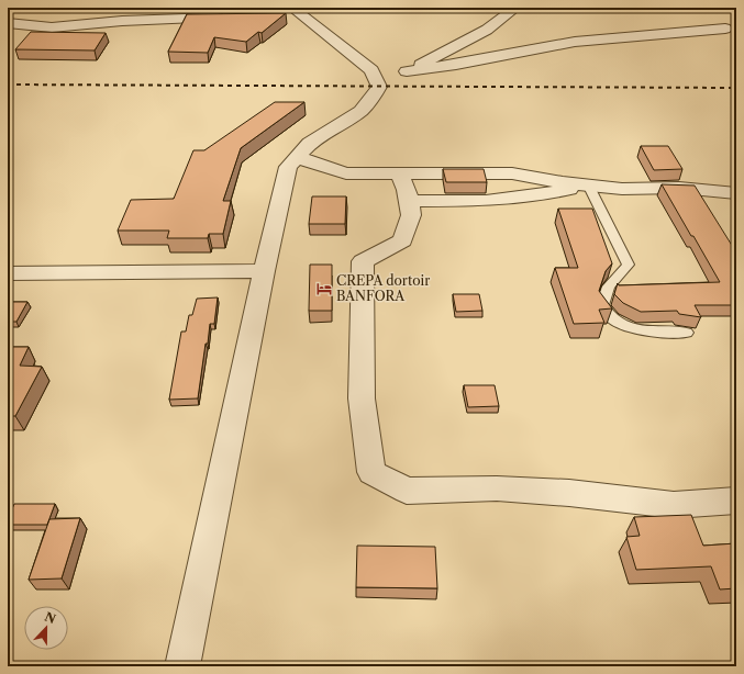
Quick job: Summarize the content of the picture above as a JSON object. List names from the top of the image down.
{
  "places": {
    "hotel": ["CREPA dortoir BANFORA"]
  },
  "north": "top"
}
